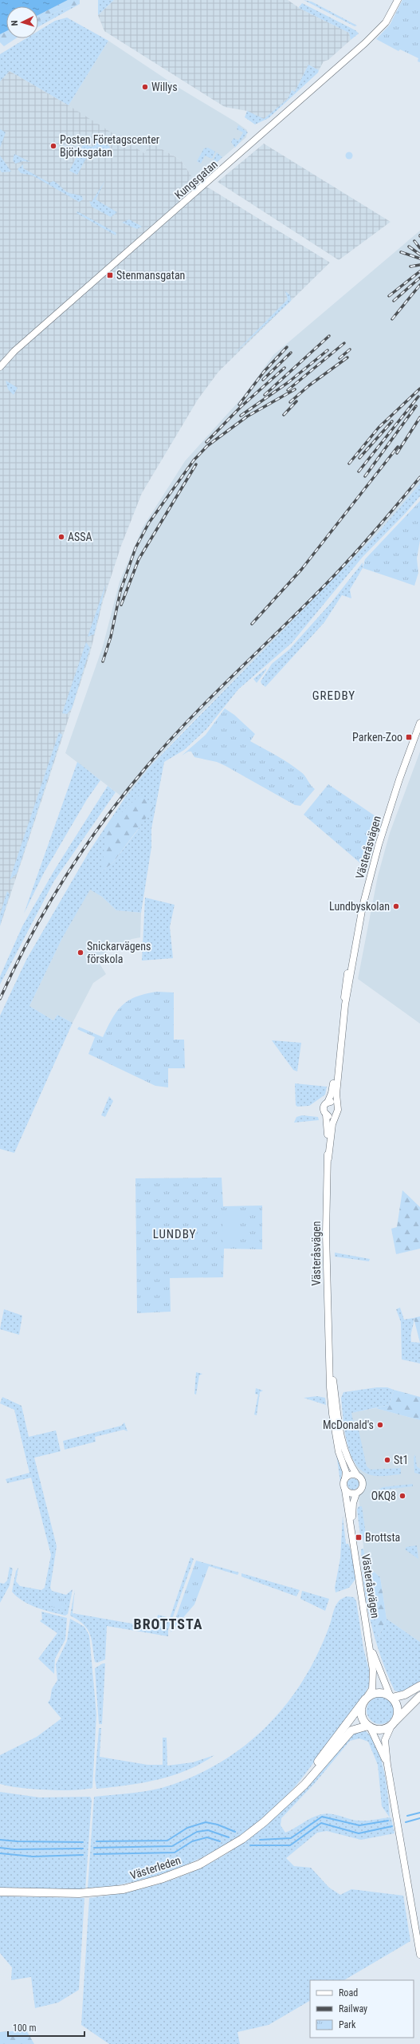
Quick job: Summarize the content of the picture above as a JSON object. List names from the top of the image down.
{
  "streets": {
    "main road": ["Västerleden"],
    "street": ["Kungsgatan", "Västeråsvägen"]
  },
  "crossings": [
    ["Västeråsvägen", "Västerleden"]
  ],
  "districts": ["GREDBY", "LUNDBY", "BROTTSTA"],
  "places": {
    "other": [
      "Willys",
      "Posten Företagscenter Björksgatan",
      "ASSA",
      "Lundbyskolan",
      "Snickarvägens förskola",
      "McDonald's",
      "St1",
      "OKQ8"
    ],
    "transit": ["Stenmansgatan", "Parken-Zoo", "Brottsta"]
  },
  "legend": ["Road", "Railway", "Park"],
  "scale_bar": "100 m",
  "north": "left"
}
